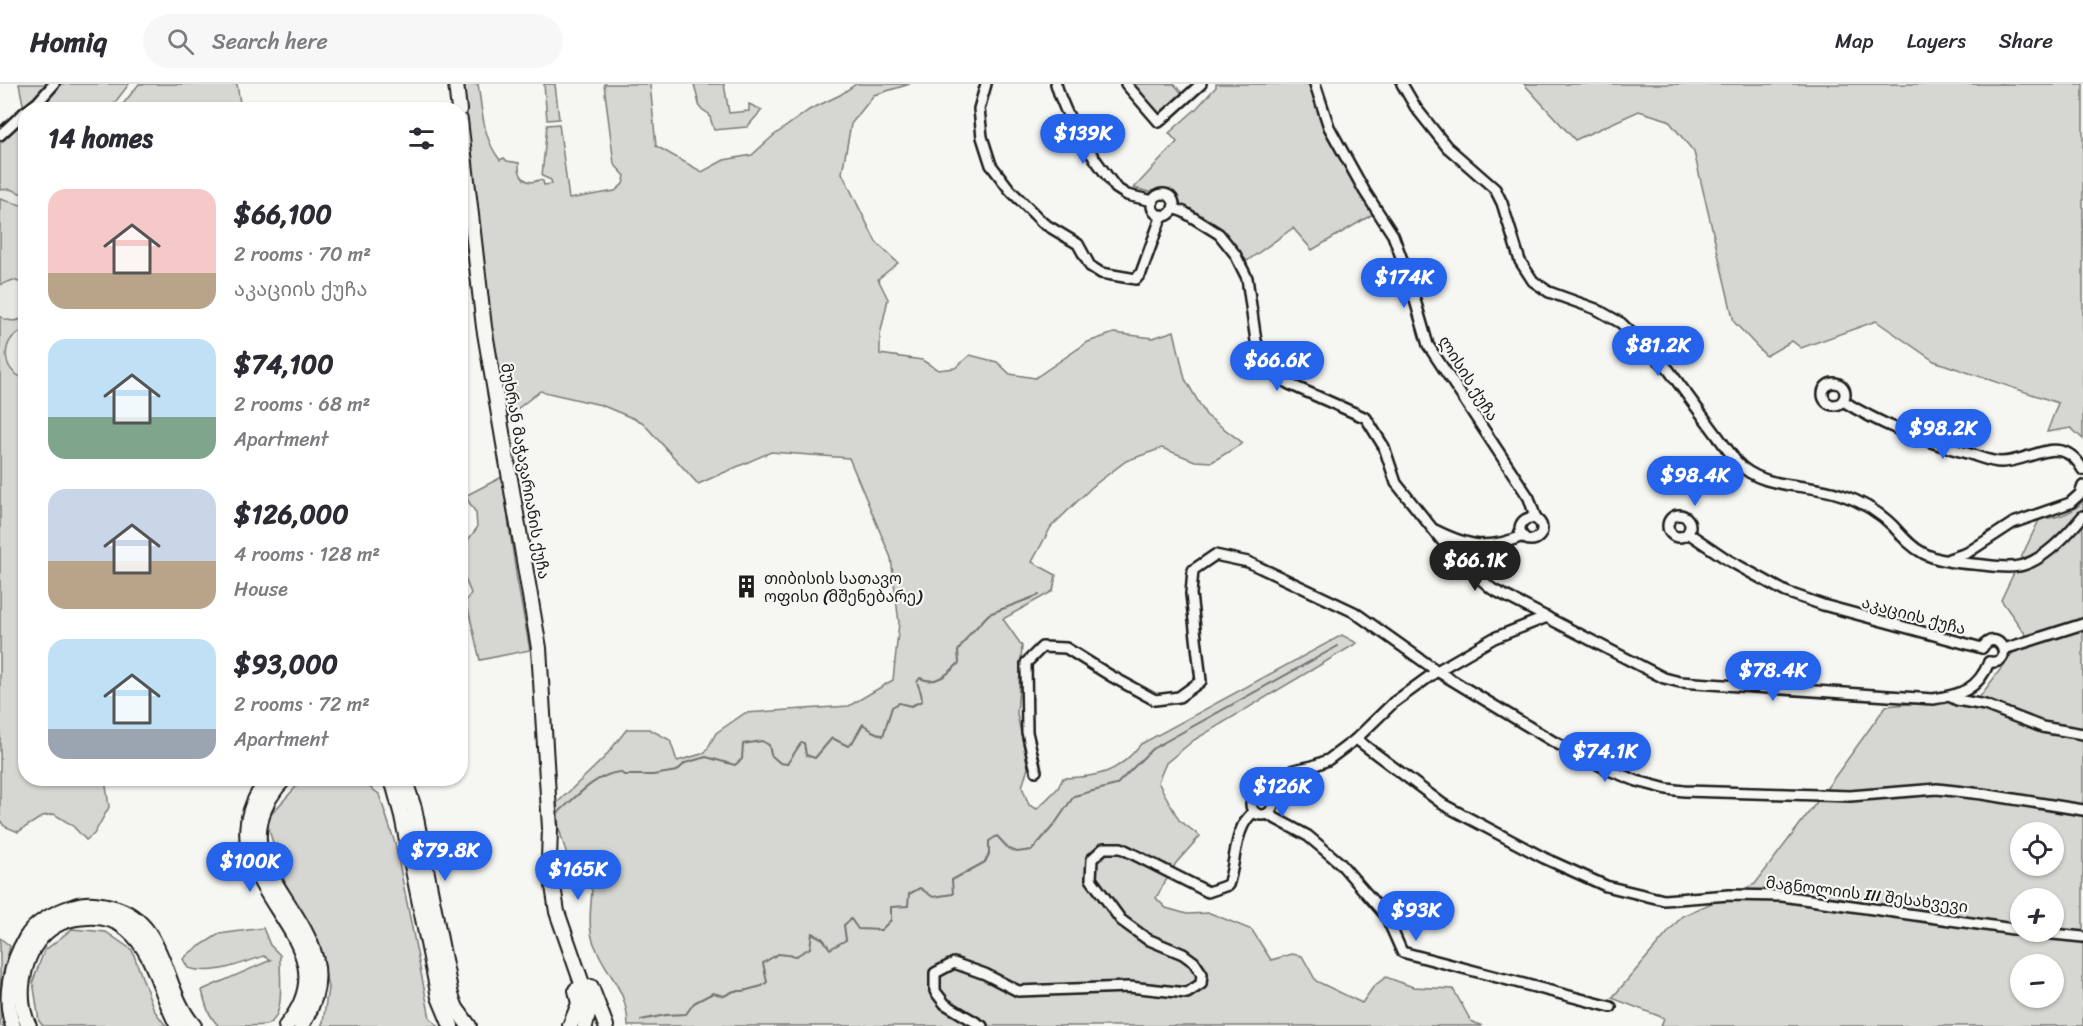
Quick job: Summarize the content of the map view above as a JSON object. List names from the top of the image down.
{
  "streets": {
    "main road": ["მუხრან მაჭავარიანის ქუჩა"],
    "street": ["ლისის ქუჩა", "აკაციის ქუჩა", "მაგნოლიის III შესახვევი"]
  },
  "places": {
    "building": ["თიბისის სათავო ოფისი (მშენებარე)"]
  },
  "page": {
    "header": "Homiq",
    "search": "Search here",
    "nav": ["Map", "Layers", "Share"],
    "heading": "14 homes",
    "price": [
      "$139K",
      "$174K",
      "$81.2K",
      "$66.6K",
      "$98.2K",
      "$98.4K",
      "$66.1K",
      "$78.4K",
      "$74.1K",
      "$126K",
      "$79.8K",
      "$100K",
      "$165K",
      "$93K"
    ],
    "list": [
      {
        "name": "$66,100",
        "note": "2 rooms · 70 m² · აკაციის ქუჩა"
      },
      {
        "name": "$74,100",
        "note": "2 rooms · 68 m² · Apartment"
      },
      {
        "name": "$126,000",
        "note": "4 rooms · 128 m² · House"
      },
      {
        "name": "$93,000",
        "note": "2 rooms · 72 m² · Apartment"
      }
    ],
    "map_buttons": ["+", "−"]
  }
}
